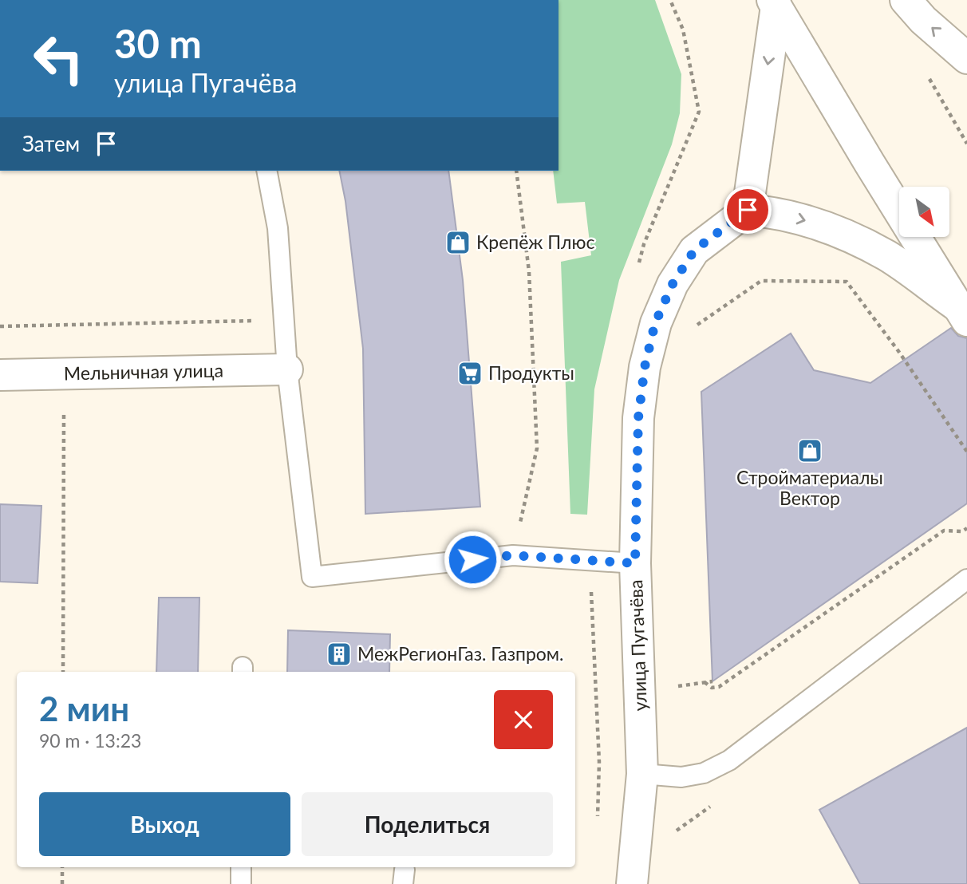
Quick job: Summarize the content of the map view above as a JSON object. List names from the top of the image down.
{
  "streets": {
    "main road": ["Мельничная улица", "улица Пугачёва"]
  },
  "places": {
    "shop": ["Крепёж Плюс", "Стройматериалы Вектор"],
    "supermarket": ["Продукты"],
    "building": ["МежРегионГаз. Газпром."]
  },
  "north": "bottom right",
  "page": {
    "turn": ["30 m", "улица Пугачёва"],
    "then": "Затем",
    "heading": ["2 мин", "90 m · 13:23"],
    "buttons": ["Выход", "Поделиться"]
  }
}
